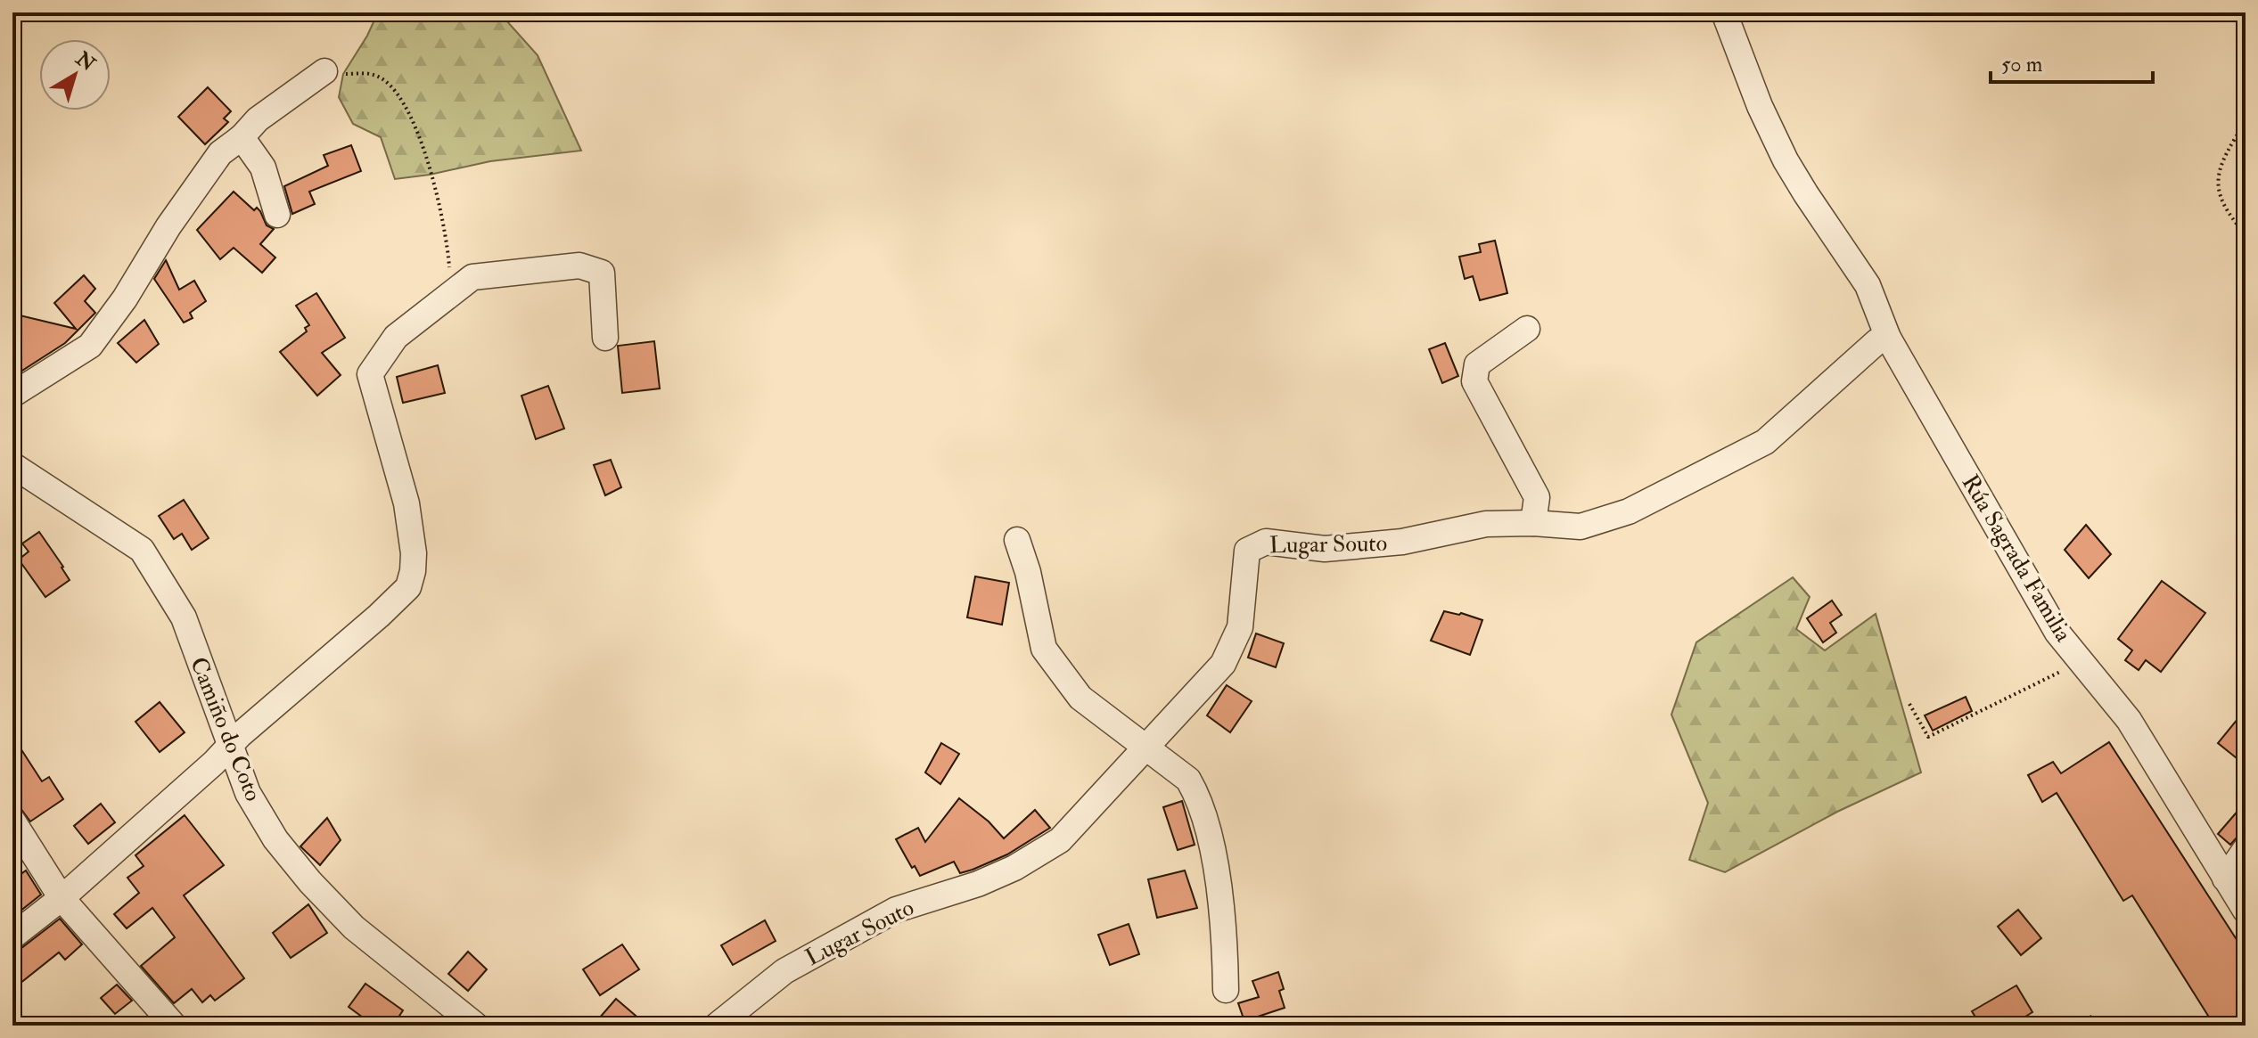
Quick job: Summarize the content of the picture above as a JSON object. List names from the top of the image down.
{
  "streets": {
    "street": ["Lugar Souto", "Rúa Sagrada Familia", "Camiño do Coto"]
  },
  "crossings": [
    ["Lugar Souto", "Rúa Sagrada Familia"]
  ],
  "scale_bar": "50 m",
  "north": "top right"
}
